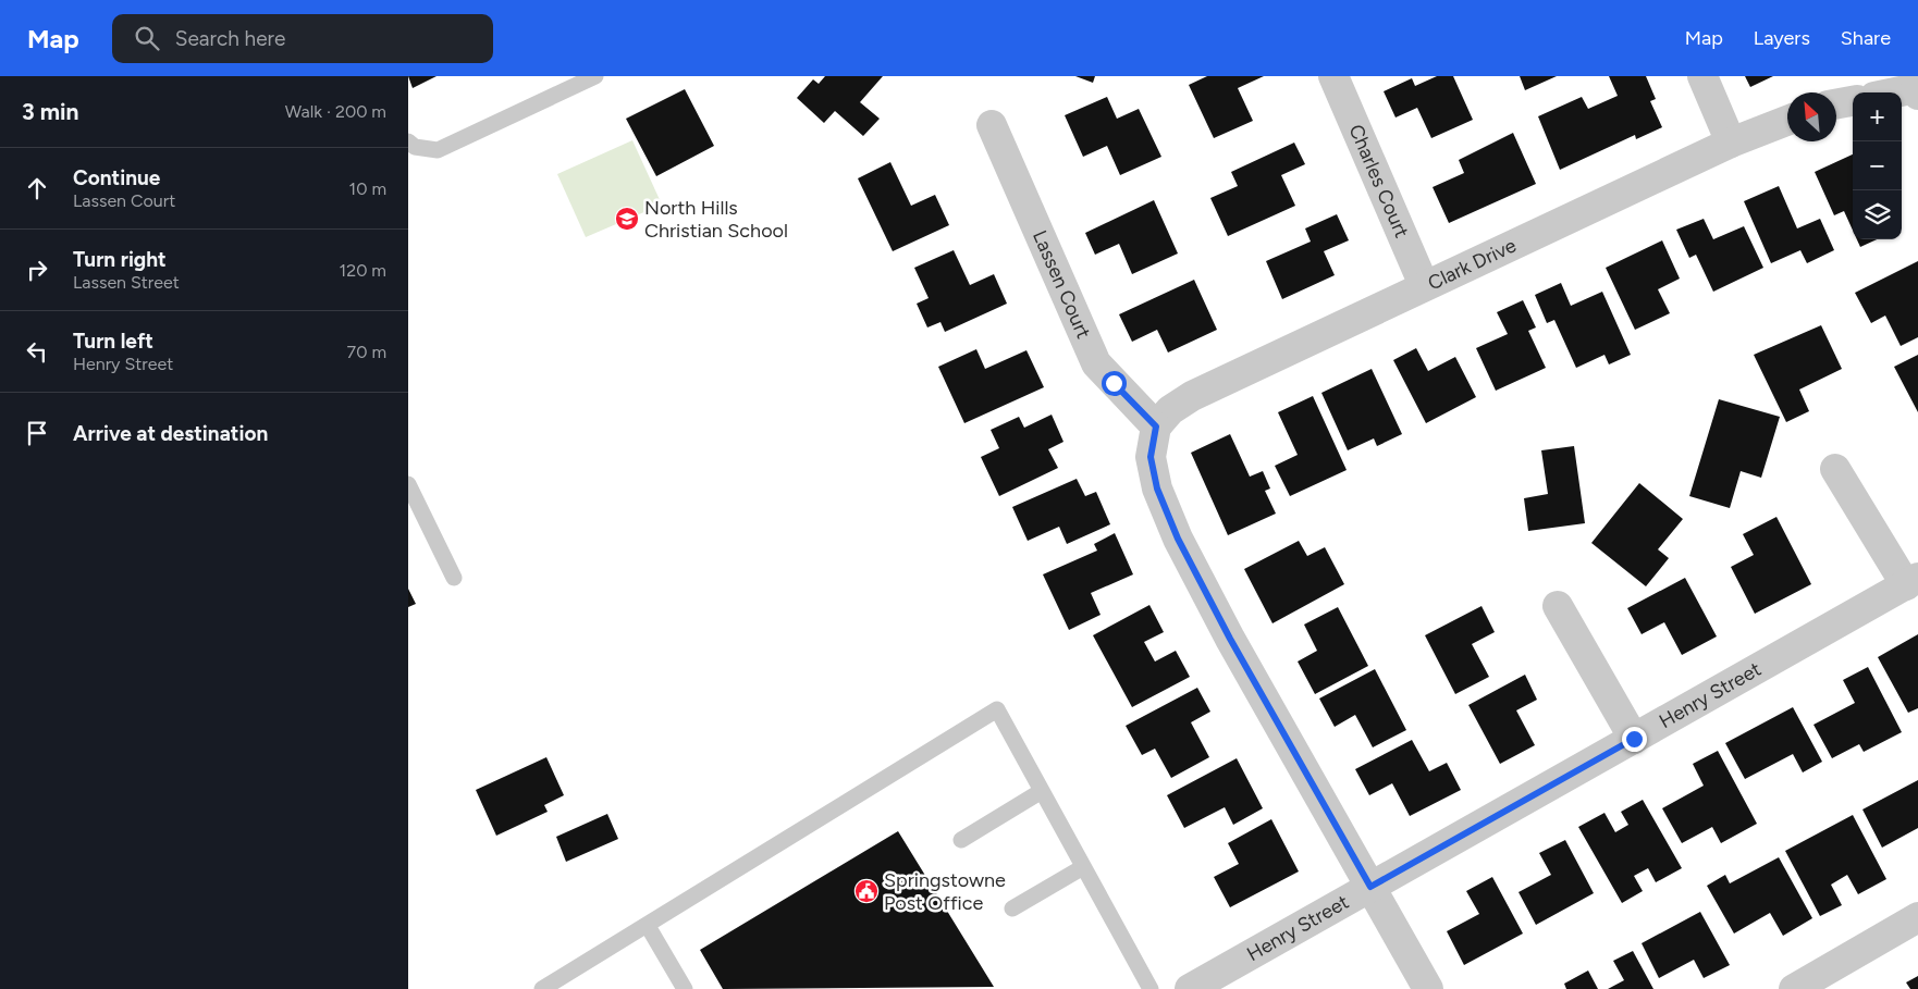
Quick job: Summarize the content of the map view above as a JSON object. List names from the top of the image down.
{
  "streets": {
    "street": [
      "Charles Court",
      "Clark Drive",
      "Lassen Court",
      "Henry Street"
    ]
  },
  "crossings": [
    ["Charles Court", "Clark Drive"],
    ["Clark Drive", "Lassen Court"]
  ],
  "places": {
    "school or university": ["North Hills Christian School"],
    "public building": ["Springstowne Post Office"]
  },
  "north": "top left",
  "page": {
    "header": "Map",
    "search": "Search here",
    "nav": ["Map", "Layers", "Share"],
    "heading": ["3 min", "Walk · 200 m"],
    "map_buttons": ["+", "−"],
    "list": [
      ["Continue", "Lassen Court", "10 m"],
      ["Turn right", "Lassen Street", "120 m"],
      ["Turn left", "Henry Street", "70 m"],
      "Arrive at destination"
    ]
  }
}
